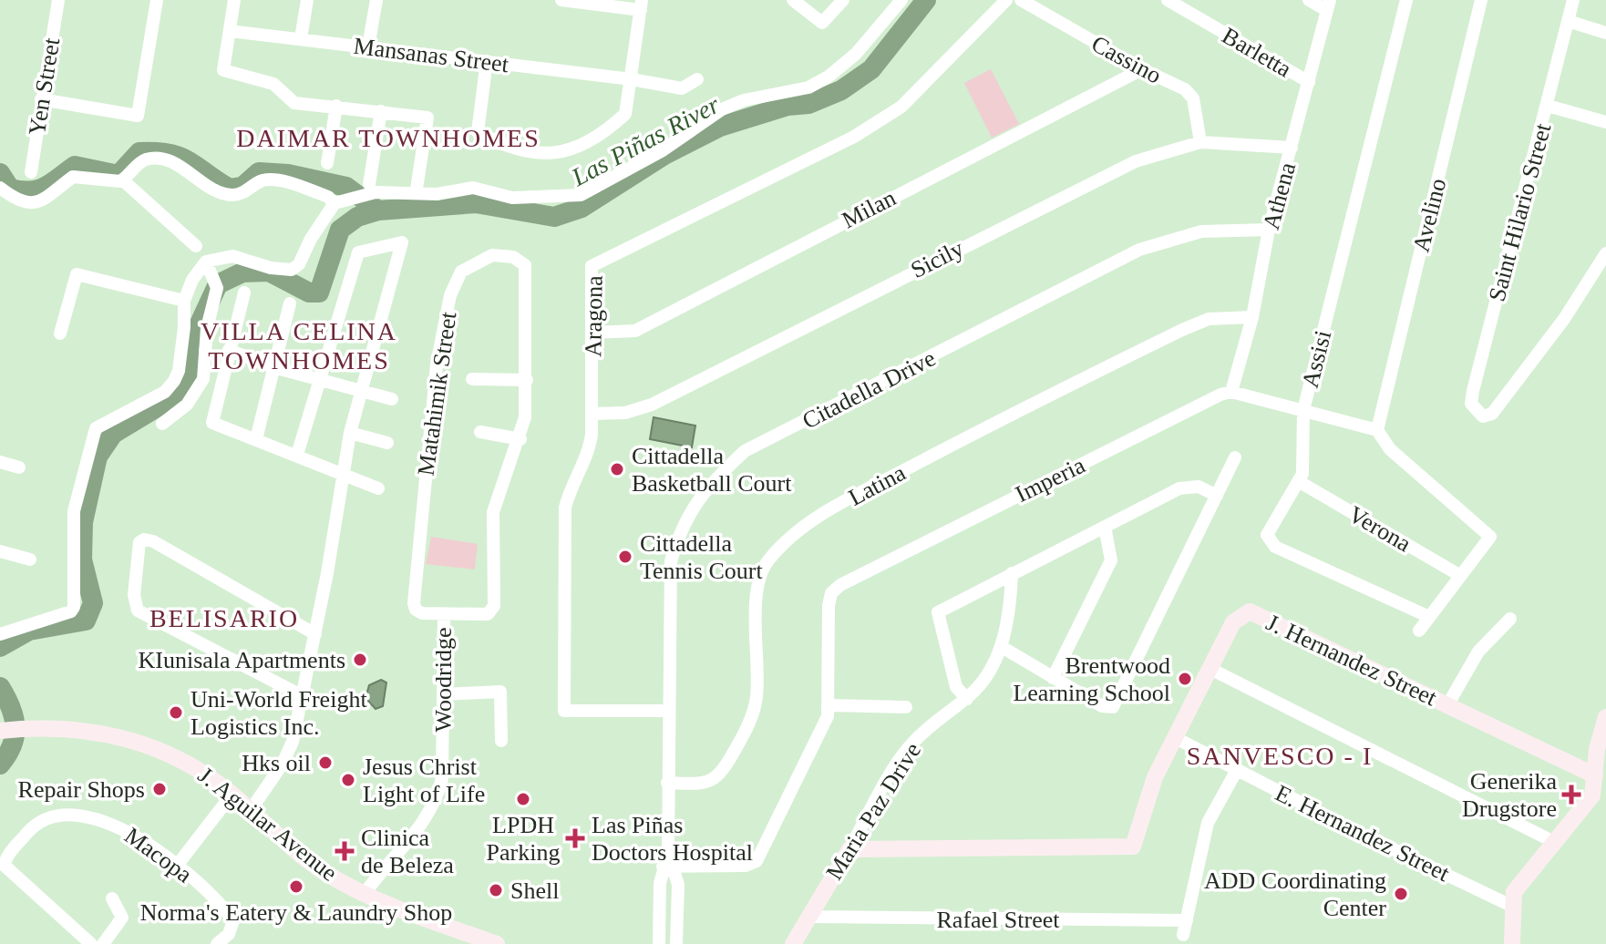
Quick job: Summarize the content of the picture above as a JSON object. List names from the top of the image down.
{
  "streets": {
    "street": [
      "Barletta",
      "Mansanas Street",
      "Cassino",
      "Yen Street",
      "Athena",
      "Milan",
      "Saint Hilario Street",
      "Avelino",
      "Sicily",
      "Aragona",
      "Assisi",
      "Citadella Drive",
      "Matahimik Street",
      "Imperia",
      "Latina",
      "Verona",
      "J. Hernandez Street",
      "Woodridge",
      "Maria Paz Drive",
      "J. Aguilar Avenue",
      "E. Hernandez Street",
      "Macopa",
      "Rafael Street"
    ]
  },
  "crossings": [
    ["Barletta", "Athena"],
    ["Cassino", "Milan"],
    ["Cassino", "Sicily"],
    ["Athena", "Sicily"],
    ["Athena", "Citadella Drive"],
    ["Athena", "Imperia"],
    ["Athena", "Latina"],
    ["Milan", "Aragona"],
    ["Sicily", "Aragona"],
    ["Aragona", "Citadella Drive"],
    ["Assisi", "Verona"],
    ["Citadella Drive", "Imperia"],
    ["Citadella Drive", "Latina"],
    ["Matahimik Street", "Woodridge"],
    ["J. Hernandez Street", "Maria Paz Drive"],
    ["J. Hernandez Street", "E. Hernandez Street"],
    ["Woodridge", "J. Aguilar Avenue"],
    ["Maria Paz Drive", "Rafael Street"]
  ],
  "districts": [
    "DAIMAR TOWNHOMES",
    "VILLA CELINA TOWNHOMES",
    "BELISARIO",
    "SANVESCO - I"
  ],
  "water": ["Las Piñas River"],
  "places": {
    "other": [
      "Cittadella Basketball Court",
      "Cittadella Tennis Court",
      "KIunisala Apartments",
      "Brentwood Learning School",
      "Uni-World Freight Logistics Inc.",
      "Hks oil",
      "Jesus Christ Light of Life",
      "Repair Shops",
      "LPDH Parking",
      "Norma's Eatery & Laundry Shop",
      "Shell",
      "ADD Coordinating Center"
    ],
    "health": ["Generika Drugstore", "Las Piñas Doctors Hospital", "Clinica de Beleza"]
  }
}
